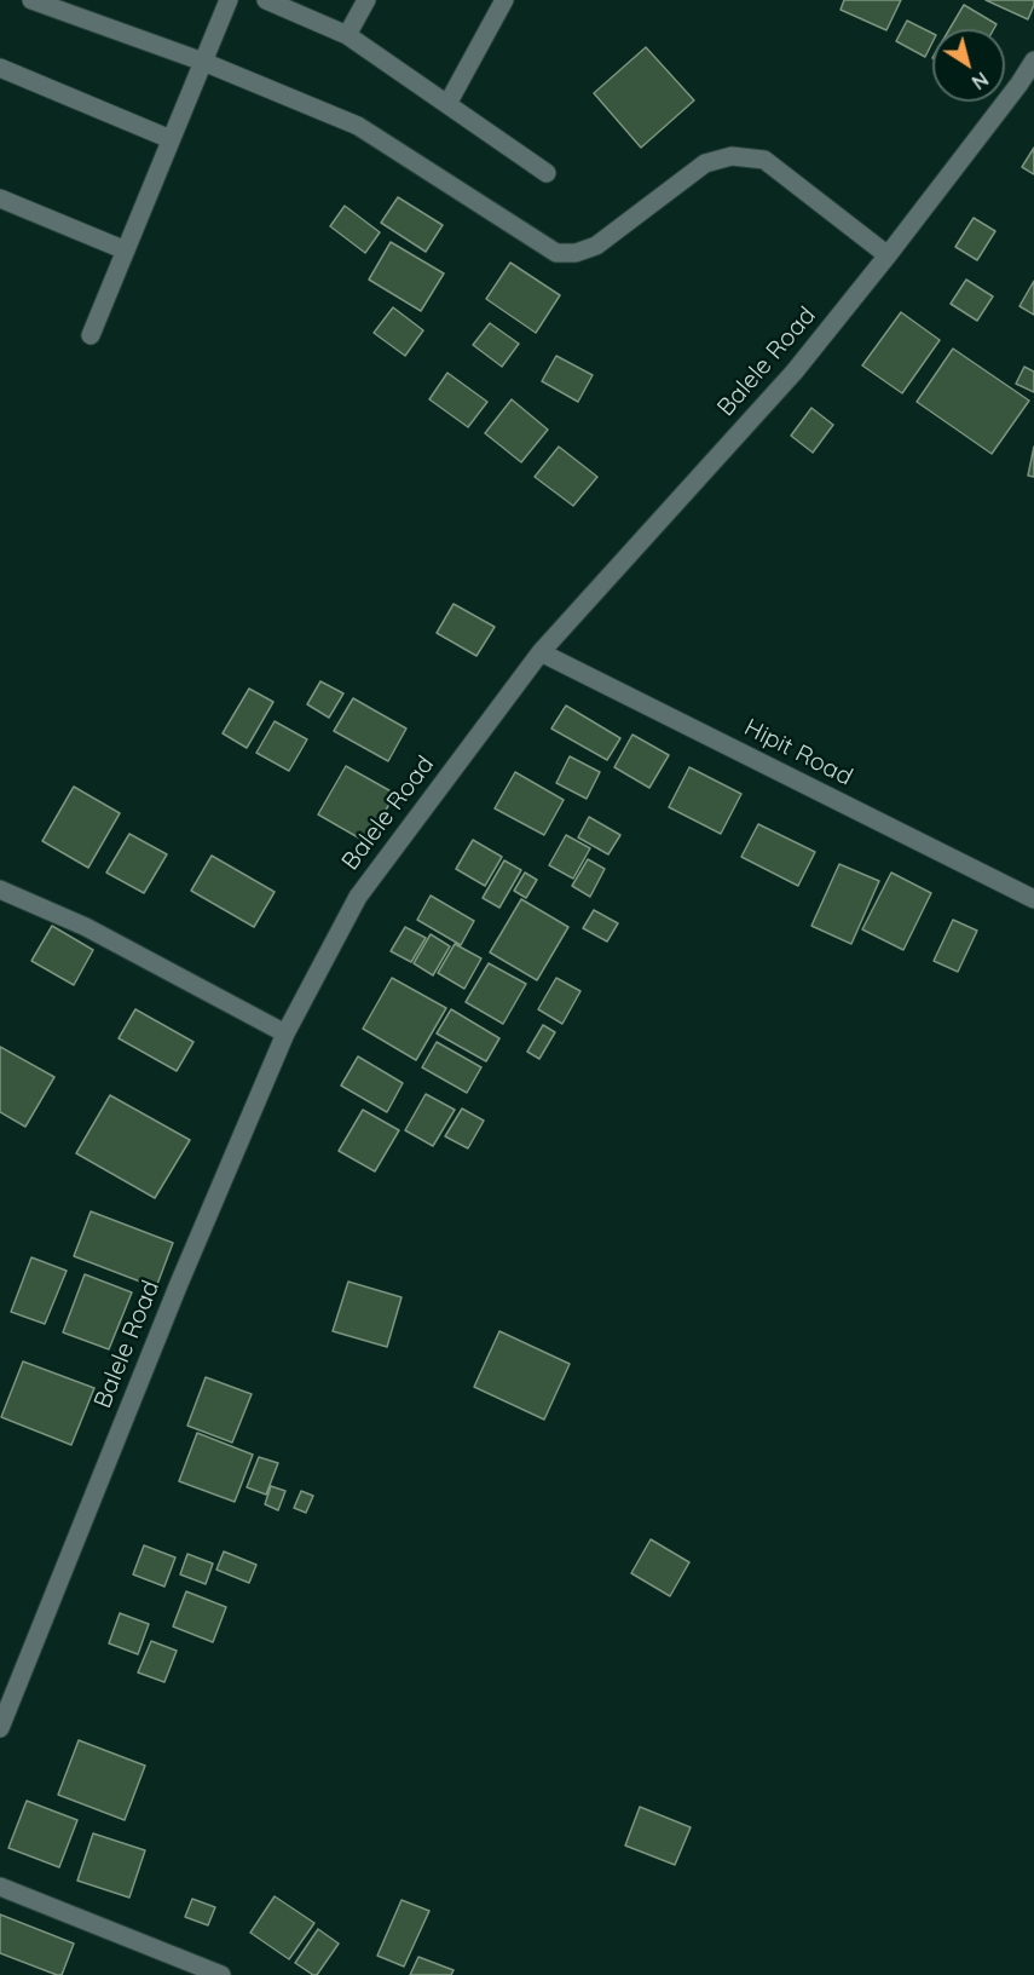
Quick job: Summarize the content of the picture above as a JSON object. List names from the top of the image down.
{
  "streets": {
    "street": ["Balele Road", "Hipit Road"]
  },
  "crossings": [
    ["Balele Road", "Hipit Road"]
  ],
  "north": "bottom right"
}
